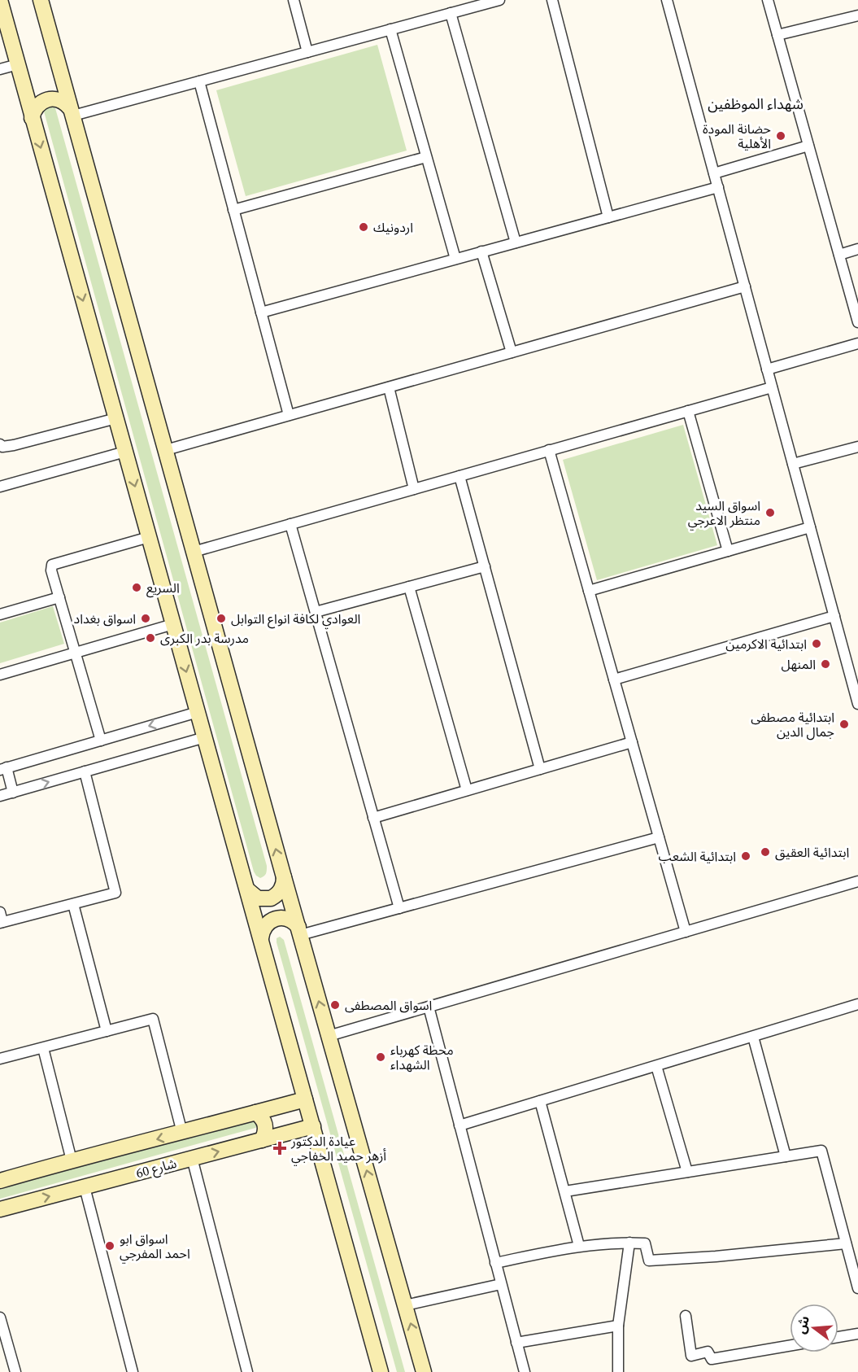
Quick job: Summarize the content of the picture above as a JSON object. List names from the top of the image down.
{
  "streets": {
    "main road": ["شارع 60"]
  },
  "districts": ["شهداء الموظفين"],
  "places": {
    "other": [
      "حضانة المودة الأهلية",
      "اردونيك",
      "اسواق السيد منتظر الاعرجي",
      "السريع",
      "اسواق بغداد",
      "العوادي لكافة انواع التوابل",
      "مدرسة بدر الكبرى",
      "ابتدائية الاكرمين",
      "المنهل",
      "ابتدائية مصطفى جمال الدين",
      "ابتدائية العقيق",
      "ابتدائية الشعب",
      "اسواق المصطفى",
      "محطة كهرباء الشهداء",
      "اسواق ابو احمد المفرجي"
    ],
    "health": ["عيادة الدكتور أزهر حميد الخفاجي"]
  },
  "north": "left"
}
